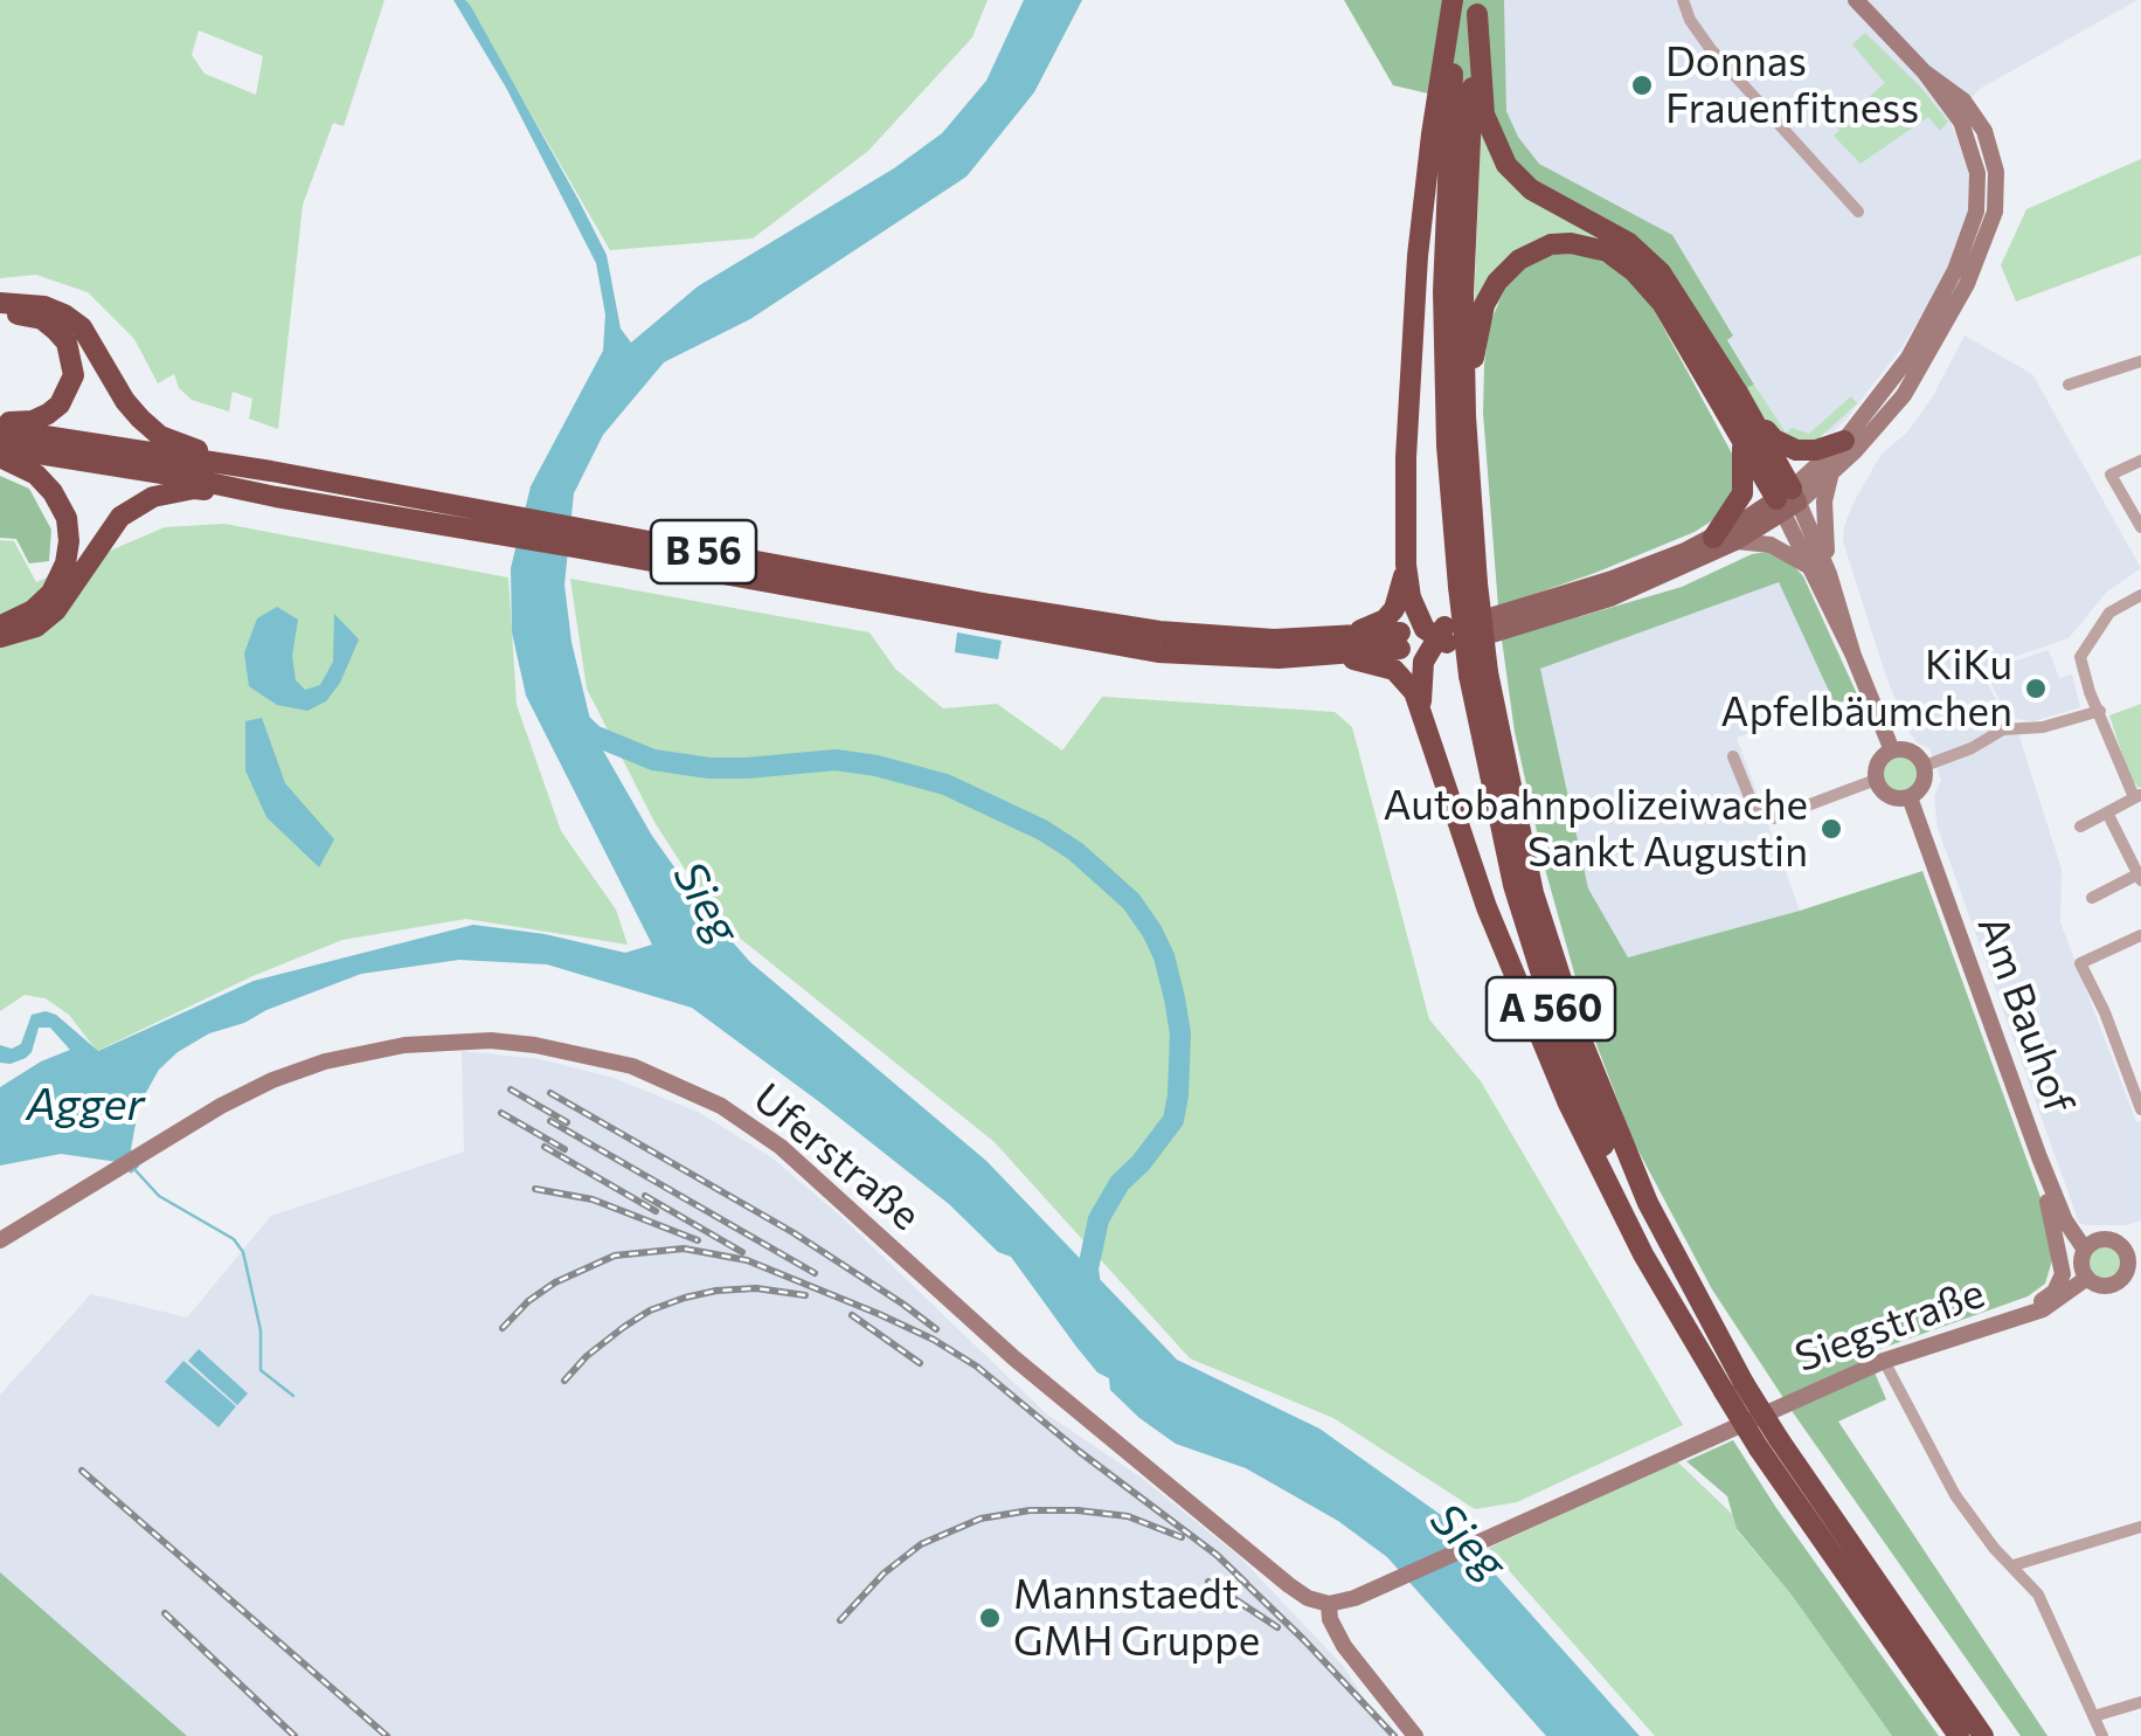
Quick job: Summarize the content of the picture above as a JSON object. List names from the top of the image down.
{
  "streets": {
    "highway": ["B 56", "A 560"],
    "street": ["Am Bauhof", "Uferstraße", "Siegstraße"]
  },
  "crossings": [
    ["Am Bauhof", "Siegstraße"],
    ["Uferstraße", "Siegstraße"]
  ],
  "water": ["Sieg", "Agger"],
  "places": [
    "Donnas Frauenfitness",
    "KiKu Apfelbäumchen",
    "Autobahnpolizeiwache Sankt Augustin",
    "Mannstaedt GMH Gruppe"
  ]
}
